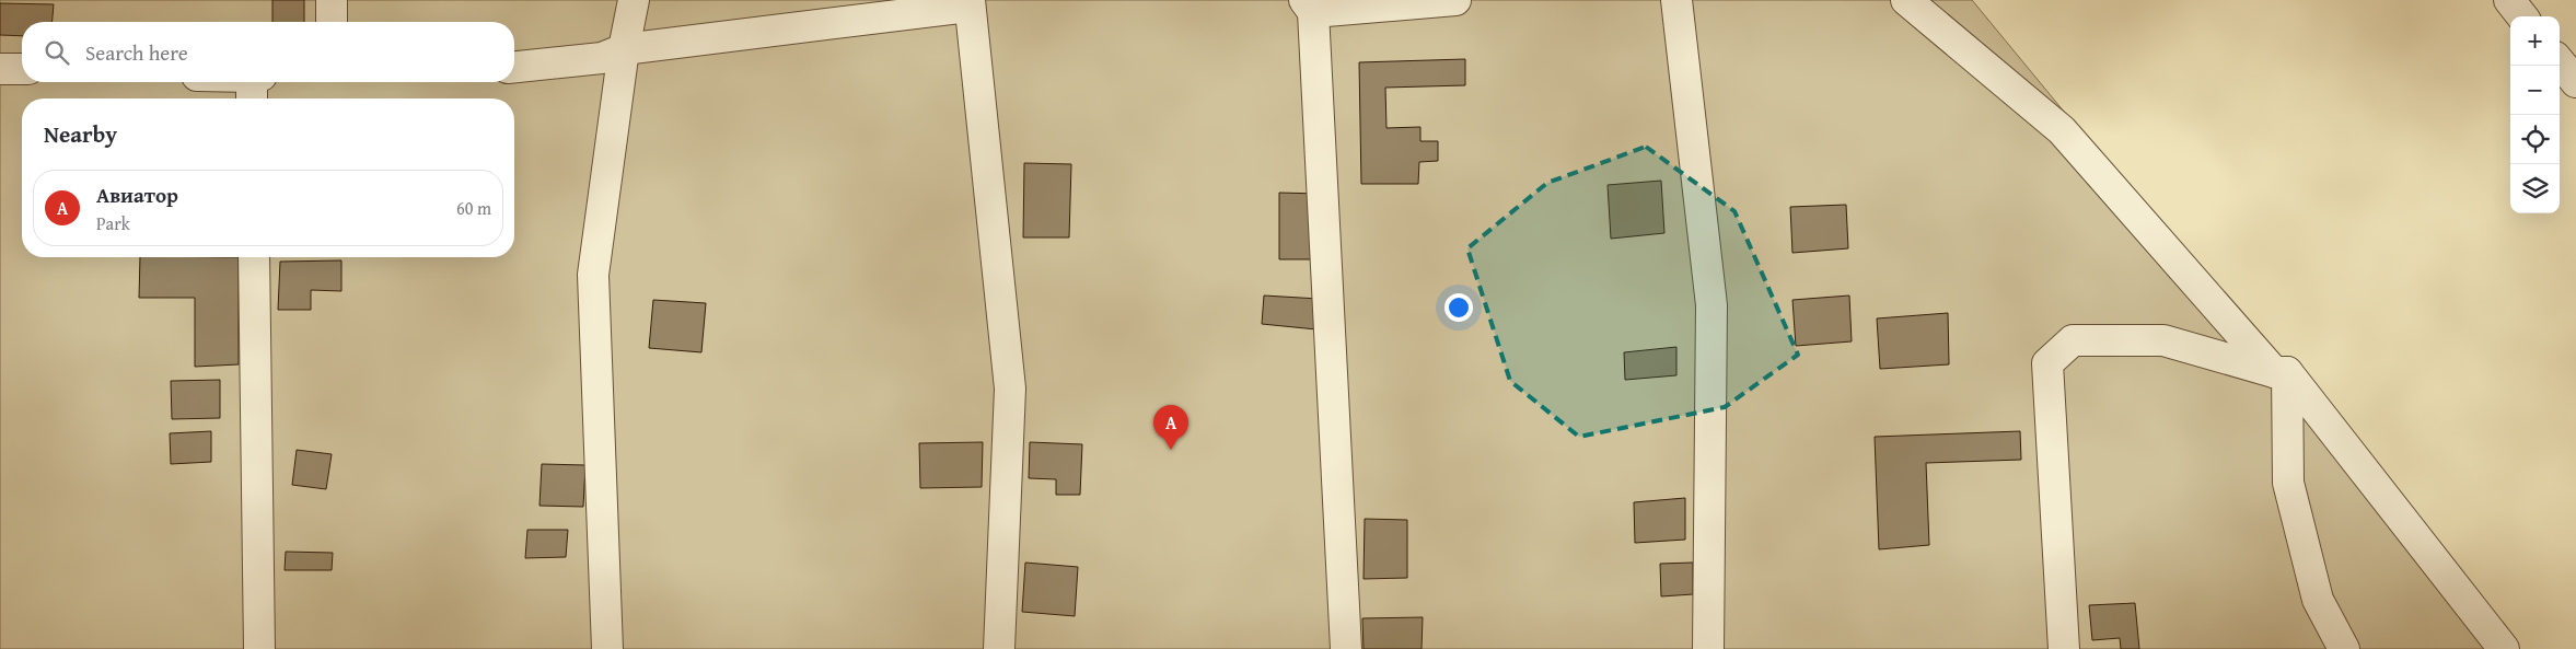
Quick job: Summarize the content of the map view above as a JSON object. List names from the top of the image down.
{
  "page": {
    "map_buttons": ["+", "−"],
    "search": "Search here",
    "heading": "Nearby",
    "list": [
      {
        "mark": "A",
        "name": "Авиатор",
        "note": "Park",
        "value": "60 m"
      }
    ],
    "pins": "A"
  }
}
